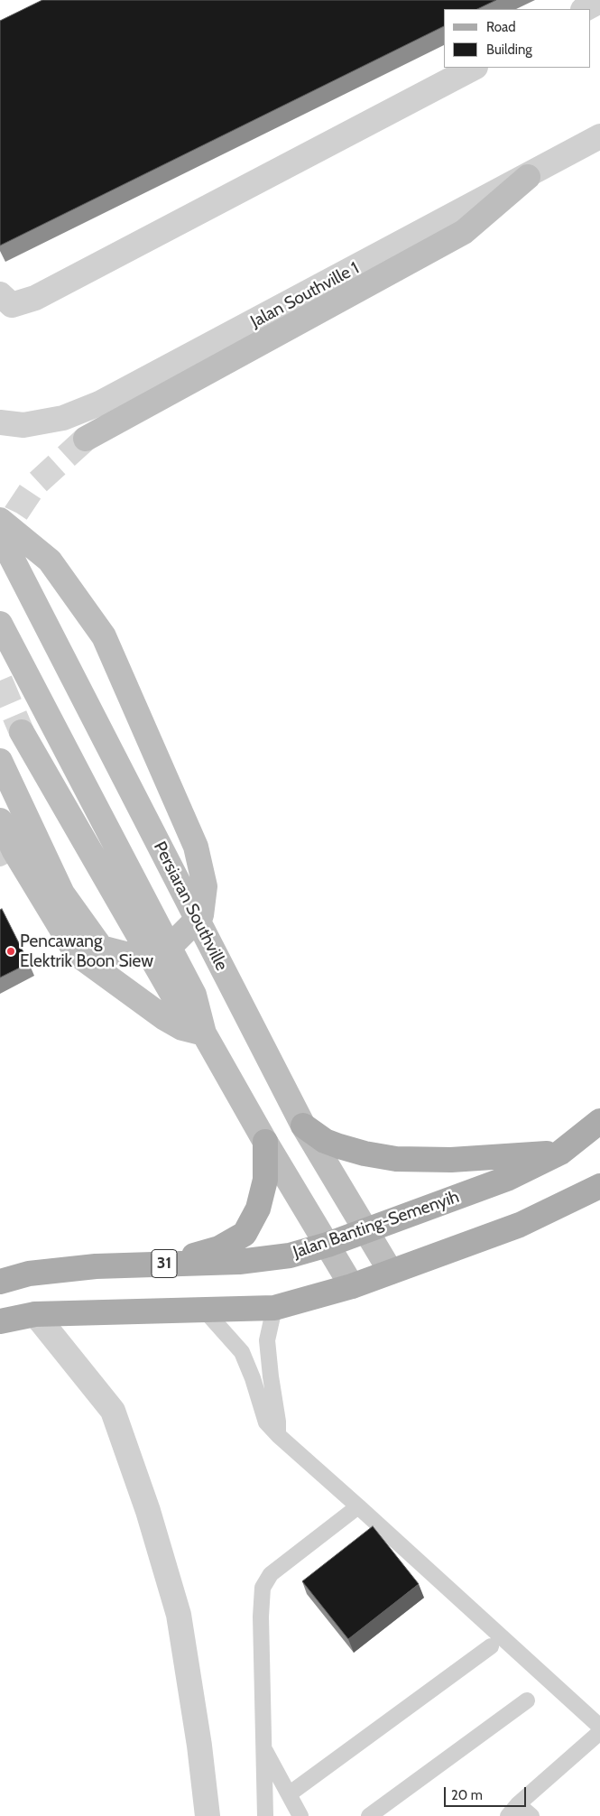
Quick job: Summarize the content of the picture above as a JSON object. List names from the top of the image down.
{
  "streets": {
    "main road": ["Persiaran Southville", "Jalan Banting-Semenyih", "31"],
    "street": ["Jalan Southville 1"]
  },
  "crossings": [
    ["Persiaran Southville", "Jalan Banting-Semenyih"]
  ],
  "places": ["Pencawang Elektrik Boon Siew"],
  "legend": ["Road", "Building"],
  "scale_bar": "20 m"
}
